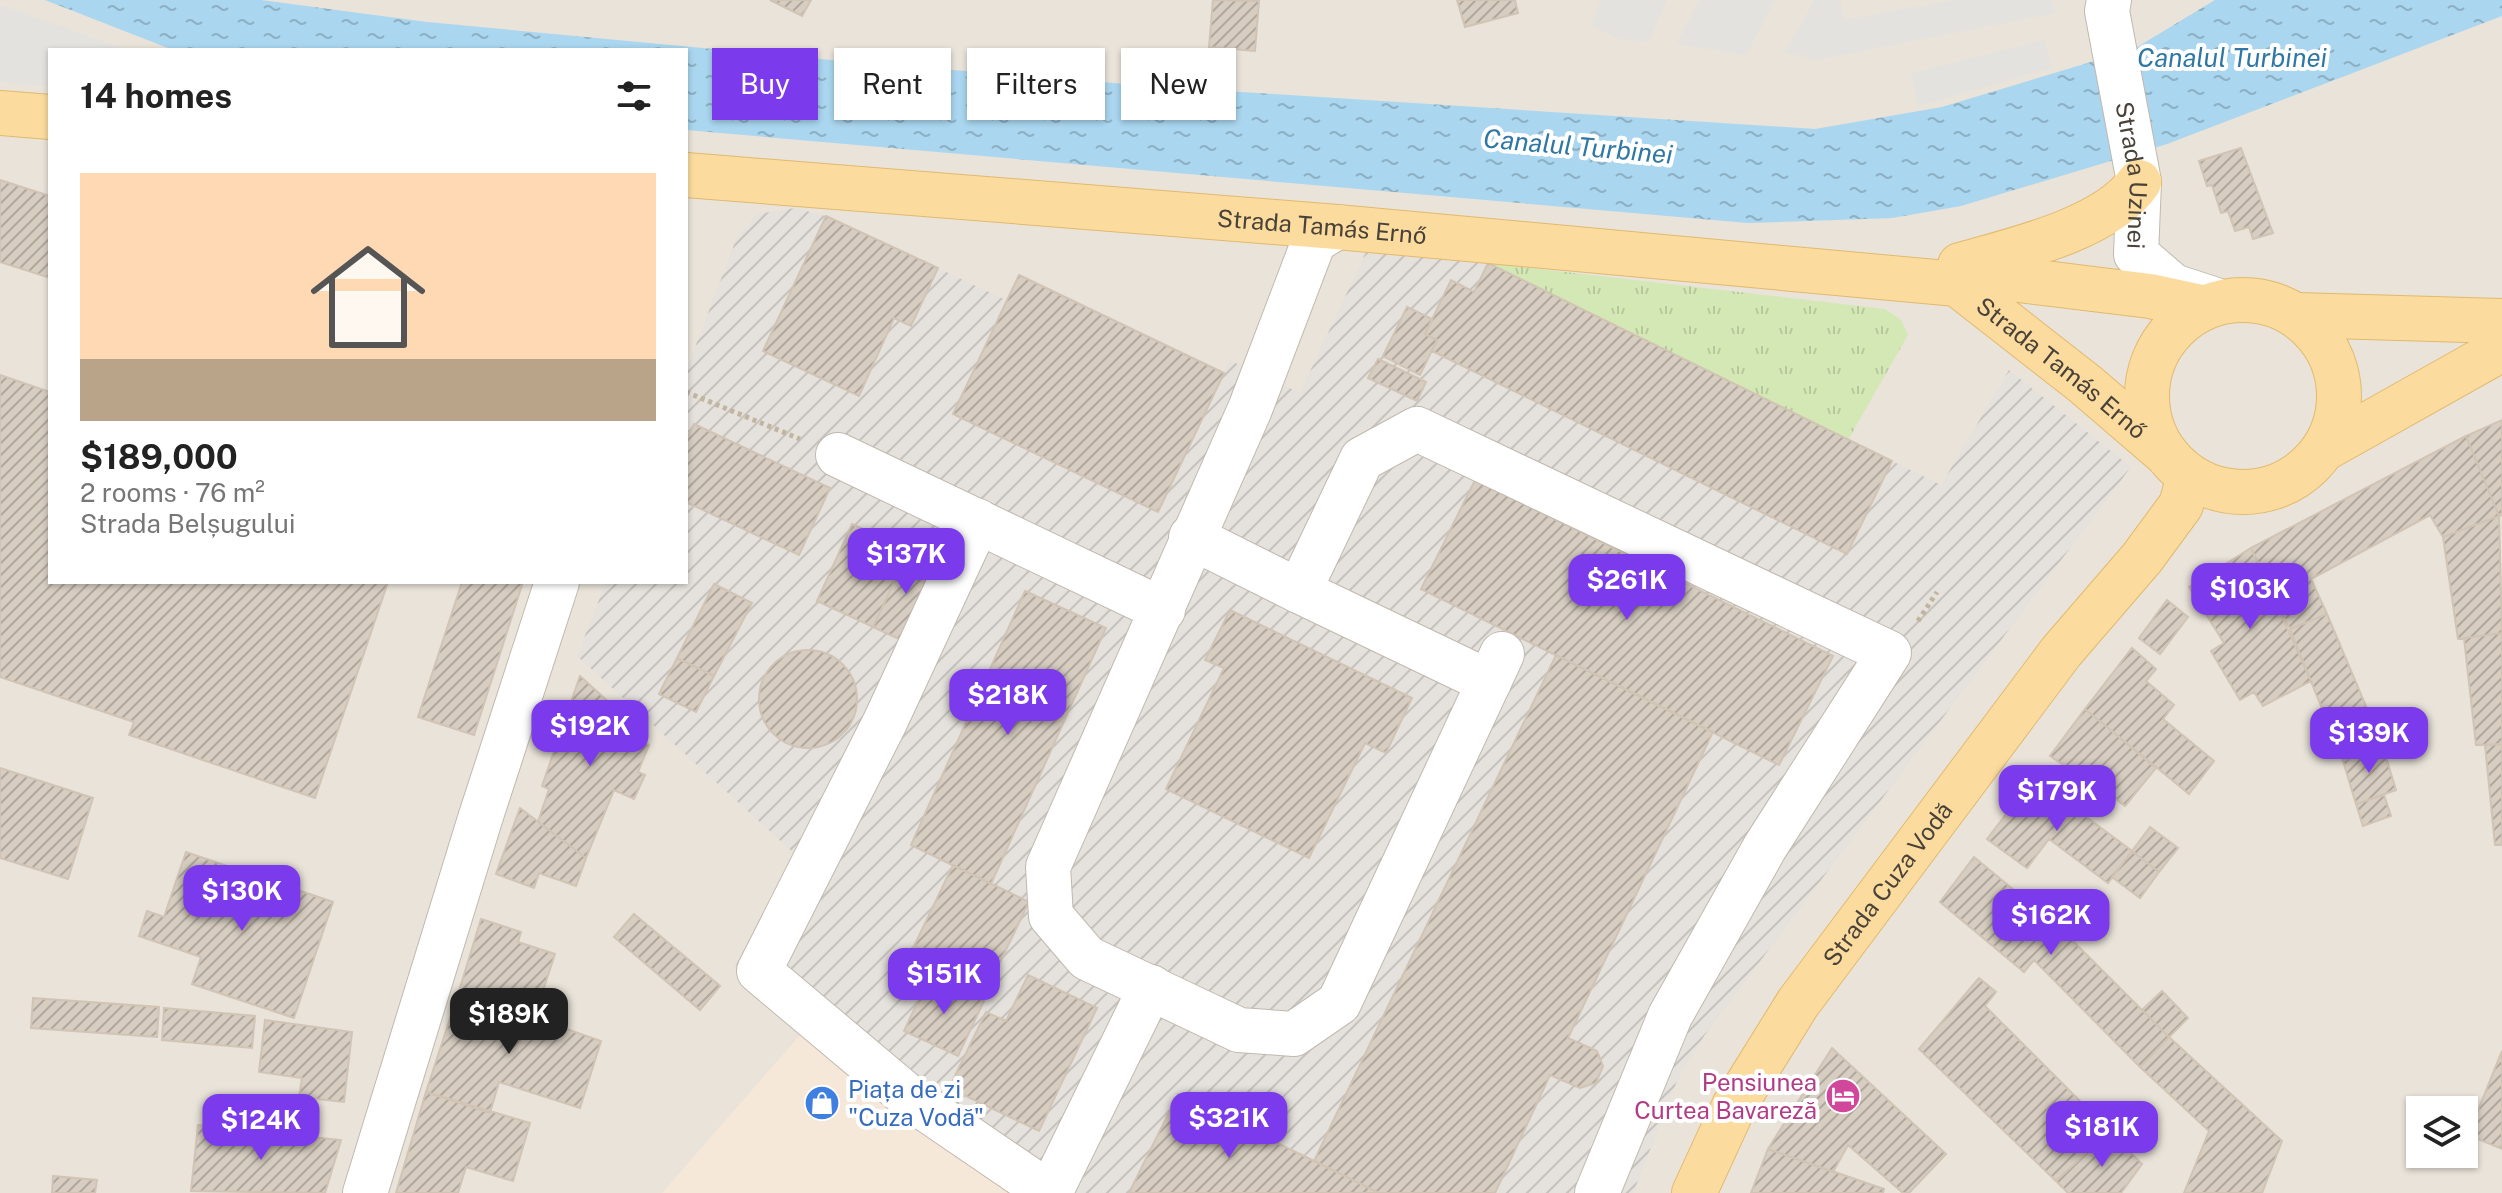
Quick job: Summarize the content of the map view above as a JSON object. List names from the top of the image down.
{
  "streets": {
    "main road": ["Strada Tamás Ernő", "Strada Cuza Vodă"],
    "street": ["Strada Uzinei"]
  },
  "crossings": [
    ["Strada Uzinei", "Strada Tamás Ernő"],
    ["Strada Uzinei", "Strada Cuza Vodă"],
    ["Strada Tamás Ernő", "Strada Cuza Vodă"]
  ],
  "water": ["Canalul Turbinei"],
  "places": {
    "hotel": ["Pensiunea Curtea Bavareză"],
    "shop": ["Piața de zi \"Cuza Vodă\""]
  },
  "page": {
    "chip": [
      "Buy",
      "Rent",
      "Filters",
      "New"
    ],
    "heading": "14 homes",
    "list": [
      {
        "name": "$189,000",
        "note": "2 rooms · 76 m² · Strada Belșugului"
      }
    ],
    "price": [
      "$137K",
      "$261K",
      "$103K",
      "$218K",
      "$192K",
      "$139K",
      "$179K",
      "$130K",
      "$162K",
      "$151K",
      "$189K",
      "$321K",
      "$124K",
      "$181K"
    ]
  }
}
